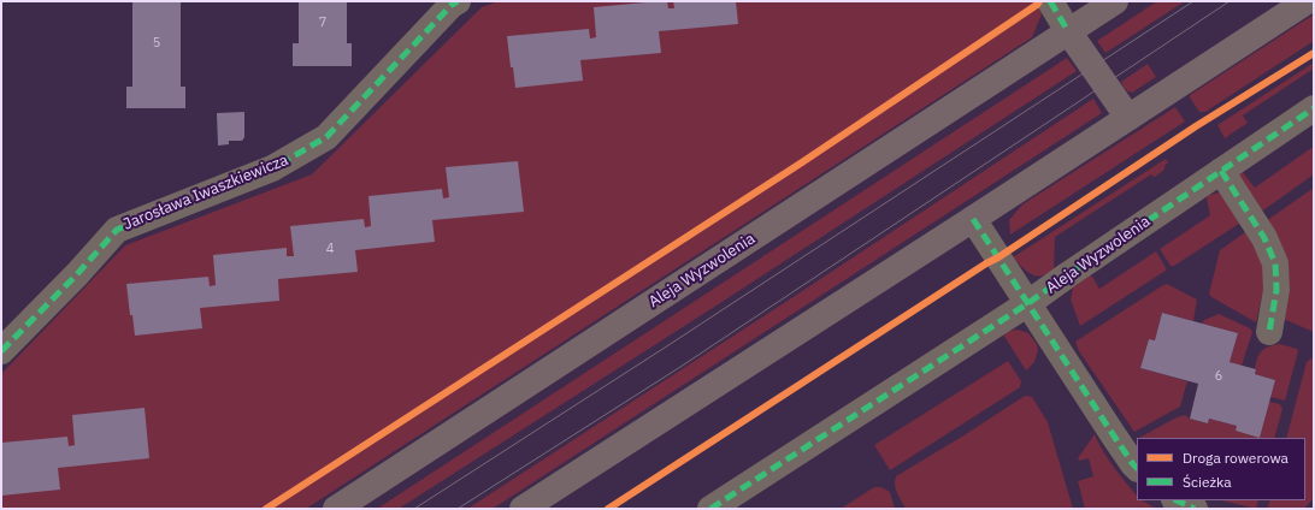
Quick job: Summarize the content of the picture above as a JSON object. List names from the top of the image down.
{
  "streets": {
    "main road": ["Aleja Wyzwolenia"],
    "street": ["Jarosława Iwaszkiewicza"]
  },
  "house_numbers": [
    "7",
    "5",
    "4",
    "6"
  ],
  "legend": ["Droga rowerowa", "Ścieżka"]
}
